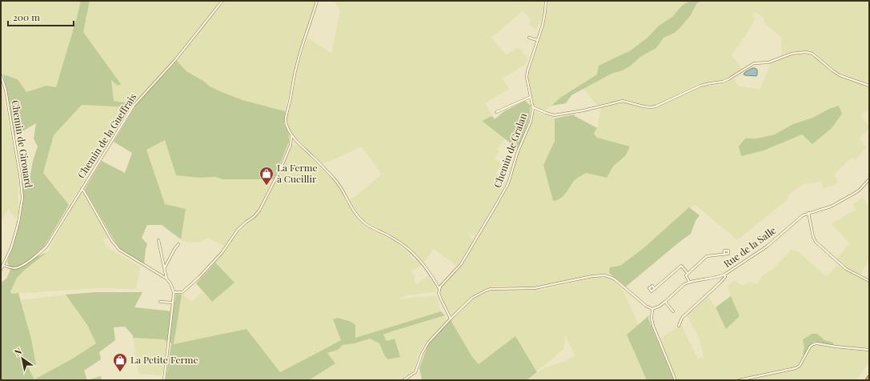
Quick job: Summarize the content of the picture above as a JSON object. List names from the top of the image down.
{
  "streets": {
    "street": [
      "Chemin de la Gueffrais",
      "Chemin de Girouard",
      "Chemin de Gralan",
      "Rue de la Salle"
    ]
  },
  "crossings": [
    ["Chemin de la Gueffrais", "Chemin de Girouard"]
  ],
  "places": {
    "shop": ["La Ferme à Cueillir", "La Petite Ferme"]
  },
  "scale_bar": "200 m",
  "north": "top left"
}
